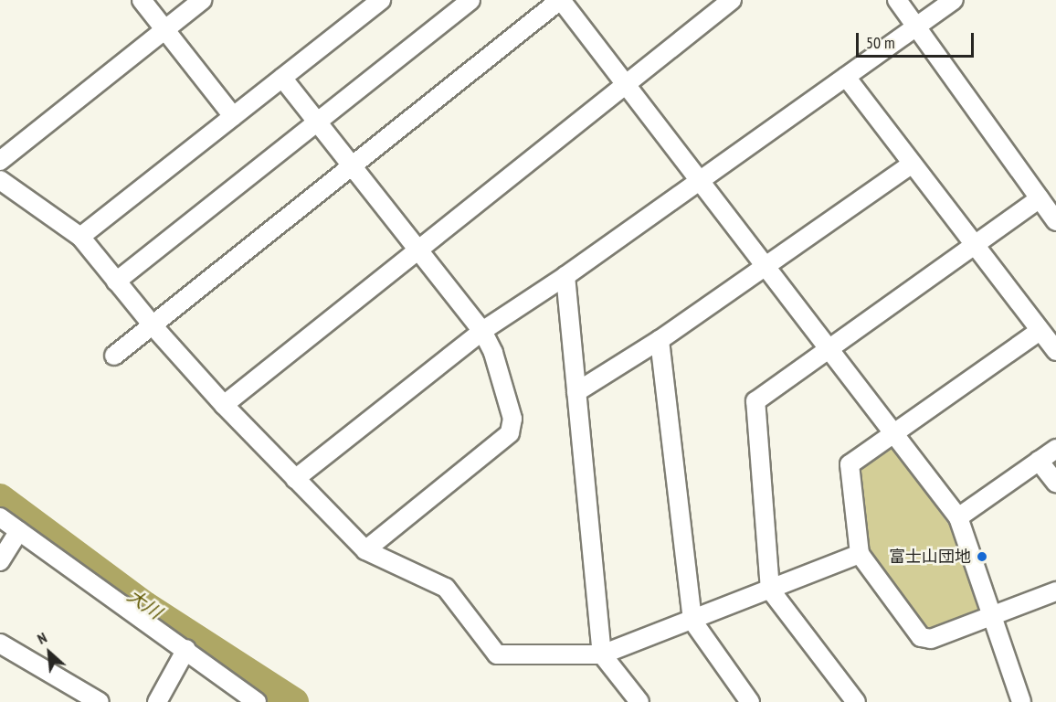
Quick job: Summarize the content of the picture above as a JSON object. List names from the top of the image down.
{
  "water": ["大川"],
  "places": ["富士山団地"],
  "scale_bar": "50 m",
  "north": "top left"
}
